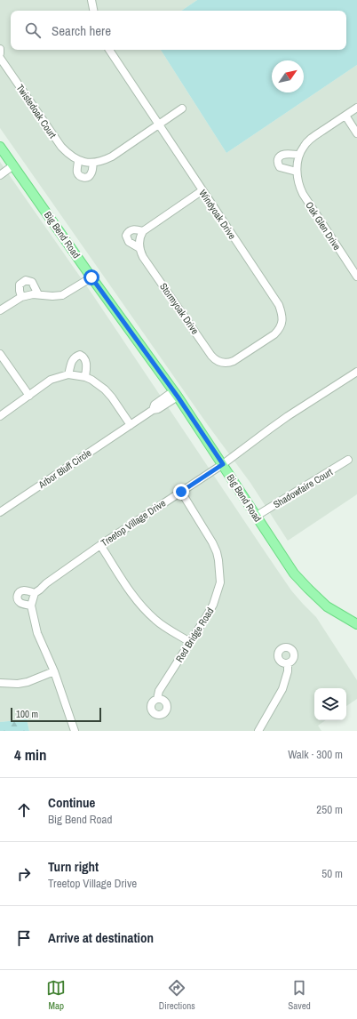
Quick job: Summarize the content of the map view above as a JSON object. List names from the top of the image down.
{
  "streets": {
    "main road": ["Big Bend Road"],
    "street": [
      "Twistedoak Court",
      "Windyoak Drive",
      "Oak Glen Drive",
      "Stormyoak Drive",
      "Arbor Bluff Circle",
      "Shadowfaire Court",
      "Treetop Village Drive",
      "Red Bridge Road"
    ]
  },
  "crossings": [
    ["Windyoak Drive", "Stormyoak Drive"],
    ["Big Bend Road", "Arbor Bluff Circle"],
    ["Big Bend Road", "Shadowfaire Court"],
    ["Big Bend Road", "Treetop Village Drive"],
    ["Treetop Village Drive", "Red Bridge Road"]
  ],
  "scale_bar": "100 m",
  "north": "top right",
  "page": {
    "search": "Search here",
    "scale": "100 m",
    "heading": ["4 min", "Walk · 300 m"],
    "list": [
      ["Continue", "Big Bend Road", "250 m"],
      ["Turn right", "Treetop Village Drive", "50 m"],
      "Arrive at destination"
    ],
    "nav": ["Map", "Directions", "Saved"]
  }
}
